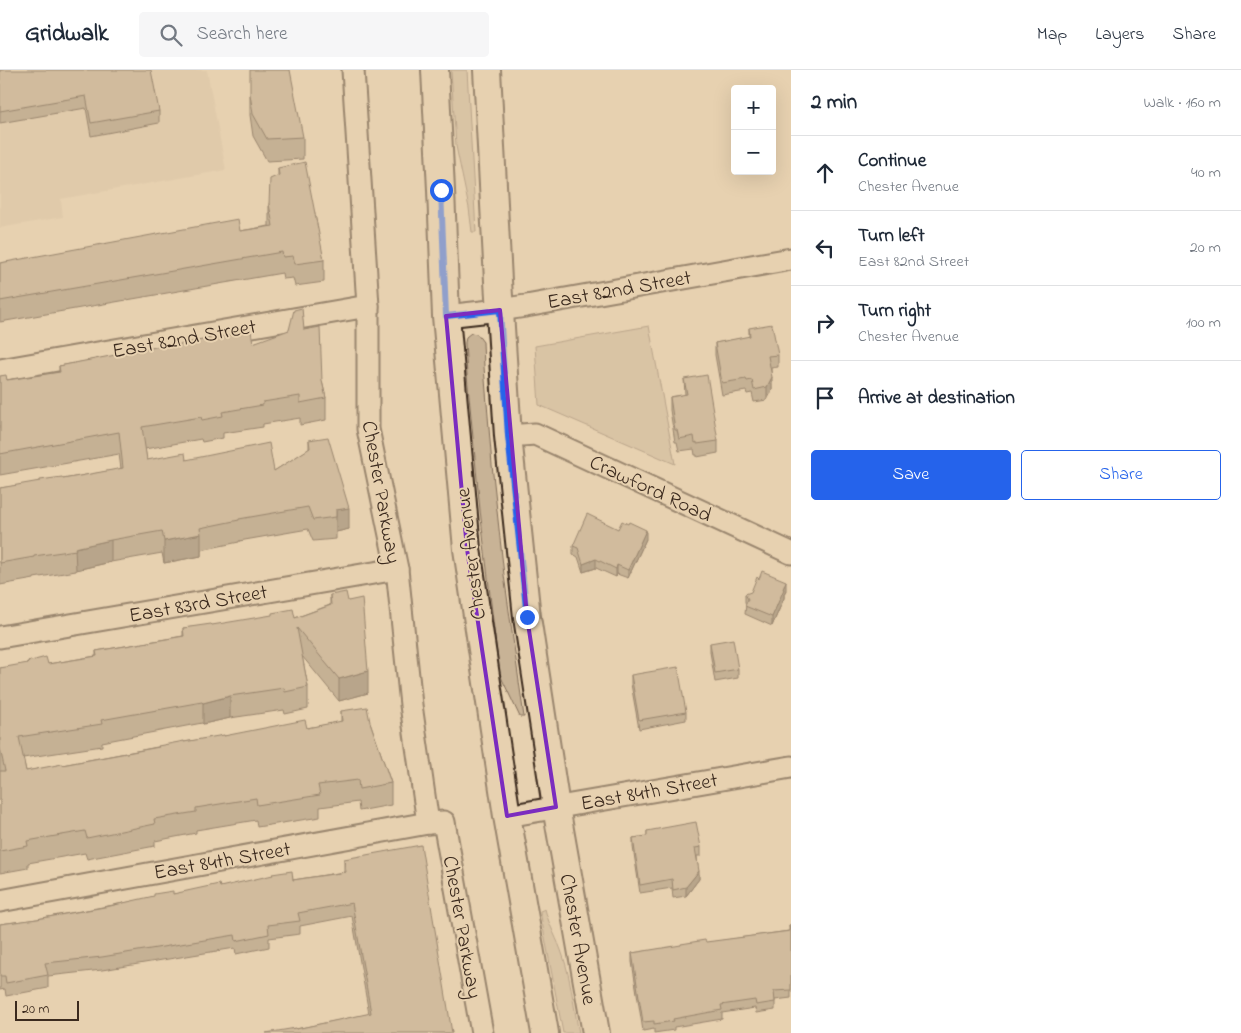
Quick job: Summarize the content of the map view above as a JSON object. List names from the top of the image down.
{
  "streets": {
    "main road": ["Chester Avenue"],
    "street": [
      "East 82nd Street",
      "Crawford Road",
      "Chester Parkway",
      "East 83rd Street",
      "East 84th Street"
    ]
  },
  "crossings": [
    ["East 82nd Street", "Chester Parkway"],
    ["East 82nd Street", "Chester Avenue"],
    ["Crawford Road", "Chester Avenue"],
    ["Chester Parkway", "East 83rd Street"],
    ["Chester Parkway", "East 84th Street"],
    ["Chester Avenue", "East 84th Street"]
  ],
  "scale_bar": "20 m",
  "page": {
    "header": "Gridwalk",
    "search": "Search here",
    "nav": ["Map", "Layers", "Share"],
    "heading": ["2 min", "Walk · 160 m"],
    "map_buttons": ["+", "−"],
    "list": [
      ["Continue", "Chester Avenue", "40 m"],
      ["Turn left", "East 82nd Street", "20 m"],
      ["Turn right", "Chester Avenue", "100 m"],
      "Arrive at destination"
    ],
    "buttons": ["Save", "Share"],
    "scale": "20 m"
  }
}
